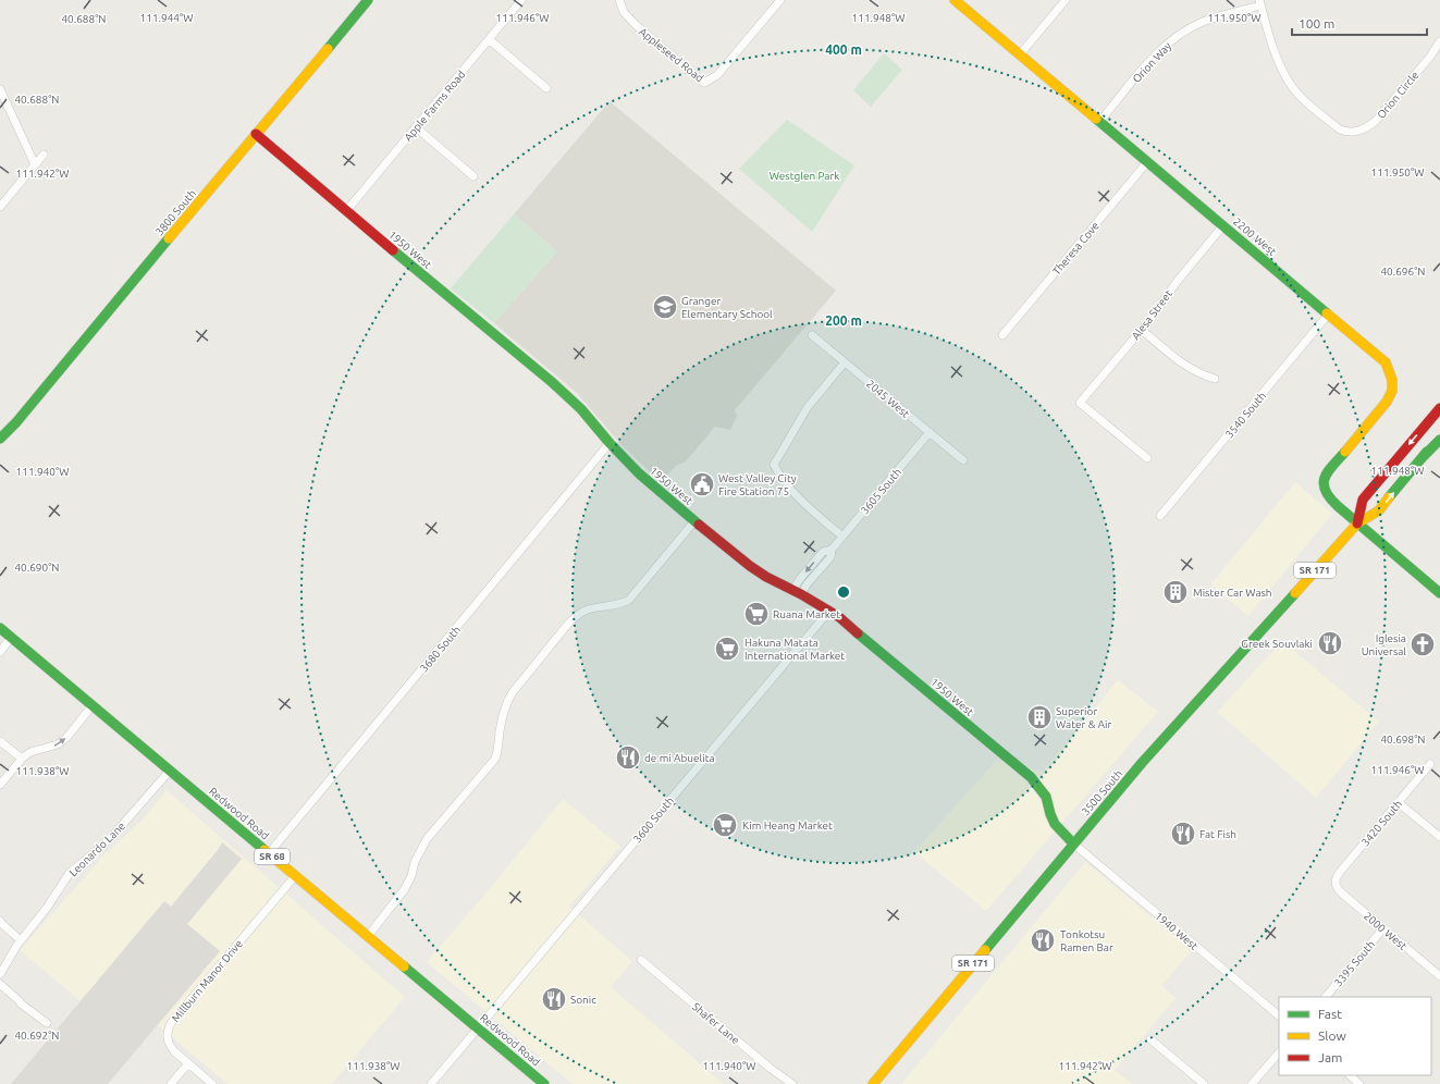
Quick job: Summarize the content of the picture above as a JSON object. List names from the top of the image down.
{
  "streets": {
    "main road": [
      "3800 South",
      "2200 West",
      "1950 West",
      "SR 171",
      "3500 South",
      "Redwood Road",
      "SR 68"
    ],
    "street": [
      "Appleseed Road",
      "Orion Way",
      "Orion Circle",
      "Apple Farms Road",
      "Theresa Cove",
      "Alesa Street",
      "2045 West",
      "3540 South",
      "3605 South",
      "3680 South",
      "3600 South",
      "3420 South",
      "Leonardo Lane",
      "1940 West",
      "2000 West",
      "3395 South",
      "Millburn Manor Drive",
      "Shafer Lane"
    ]
  },
  "crossings": [
    ["Orion Way", "Orion Circle"],
    ["Orion Way", "2200 West"],
    ["Apple Farms Road", "1950 West"],
    ["3800 South", "1950 West"],
    ["2200 West", "Theresa Cove"],
    ["2200 West", "Alesa Street"],
    ["2200 West", "3540 South"],
    ["2200 West", "3500 South"],
    ["1950 West", "3605 South"],
    ["1950 West", "3680 South"],
    ["1950 West", "3500 South"],
    ["1950 West", "3600 South"],
    ["1950 West", "1940 West"],
    ["2045 West", "3605 South"],
    ["3680 South", "Redwood Road"],
    ["3500 South", "1940 West"],
    ["Redwood Road", "3600 South"],
    ["Redwood Road", "Leonardo Lane"],
    ["Redwood Road", "Millburn Manor Drive"],
    ["3420 South", "2000 West"],
    ["2000 West", "3395 South"]
  ],
  "parks": ["Westglen Park"],
  "places": {
    "school or university": ["Granger Elementary School"],
    "public building": ["West Valley City Fire Station 75"],
    "building": ["Mister Car Wash", "Superior Water & Air"],
    "supermarket": ["Ruana Market", "Hakuna Matata International Market", "Kim Heang Market"],
    "restaurant": [
      "Greek Souvlaki",
      "de mi Abuelita",
      "Fat Fish",
      "Tonkotsu Ramen Bar",
      "Sonic"
    ],
    "church": ["Iglesia Universal"]
  },
  "legend": ["Fast", "Slow", "Jam"],
  "scale_bar": "100 m",
  "coordinates": [
    "111.944°W",
    "111.946°W",
    "111.948°W",
    "111.950°W",
    "40.688°N",
    "111.942°W",
    "40.696°N",
    "111.940°W",
    "40.690°N",
    "40.698°N",
    "111.938°W",
    "40.692°N"
  ],
  "rings": ["400 m", "200 m"]
}
